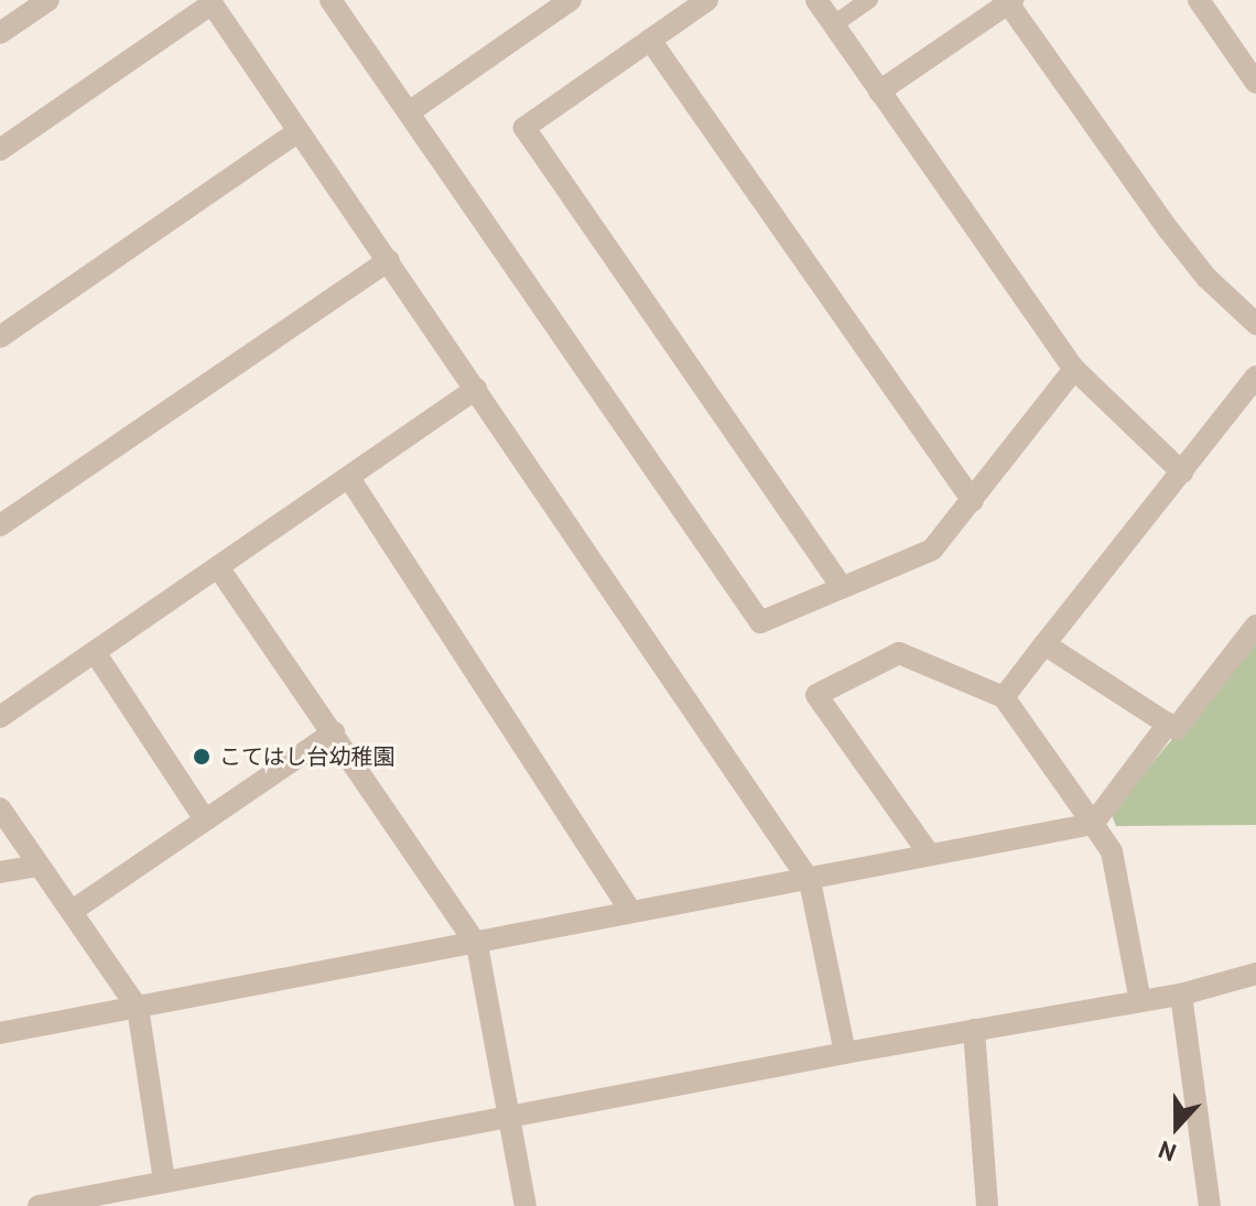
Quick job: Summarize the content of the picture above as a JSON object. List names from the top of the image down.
{
  "places": ["こてはし台幼稚園"],
  "north": "bottom"
}
